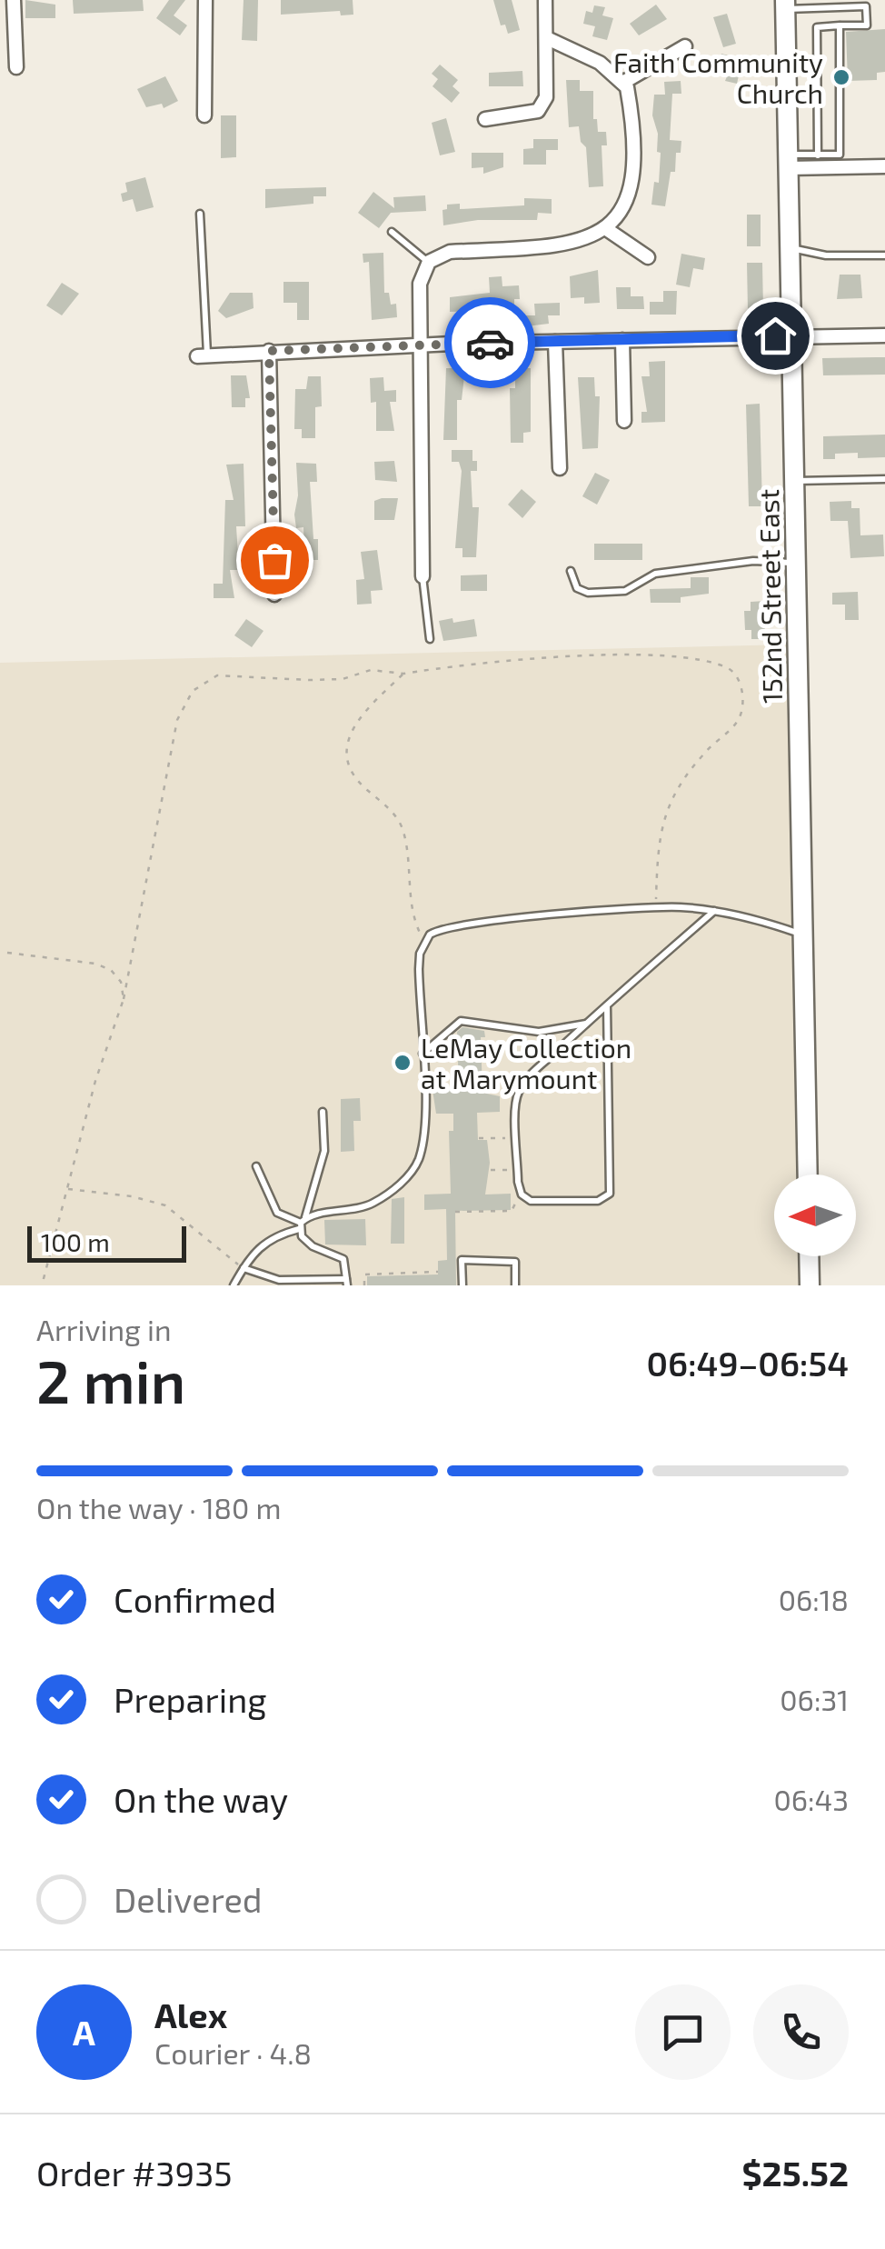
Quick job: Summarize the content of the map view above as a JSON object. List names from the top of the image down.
{
  "streets": {
    "main road": ["152nd Street East"]
  },
  "places": ["Faith Community Church", "LeMay Collection at Marymount"],
  "scale_bar": "100 m",
  "north": "left",
  "page": {
    "scale": "100 m",
    "heading": ["2 min", "Arriving in", "06:49–06:54"],
    "panel": [
      "Alex",
      "Courier · 4.8",
      "Order #3935",
      "$25.52"
    ],
    "bar": "On the way · 180 m",
    "list": [
      ["Confirmed", "06:18"],
      ["Preparing", "06:31"],
      ["On the way", "06:43"],
      "Delivered"
    ],
    "round": "A"
  }
}
